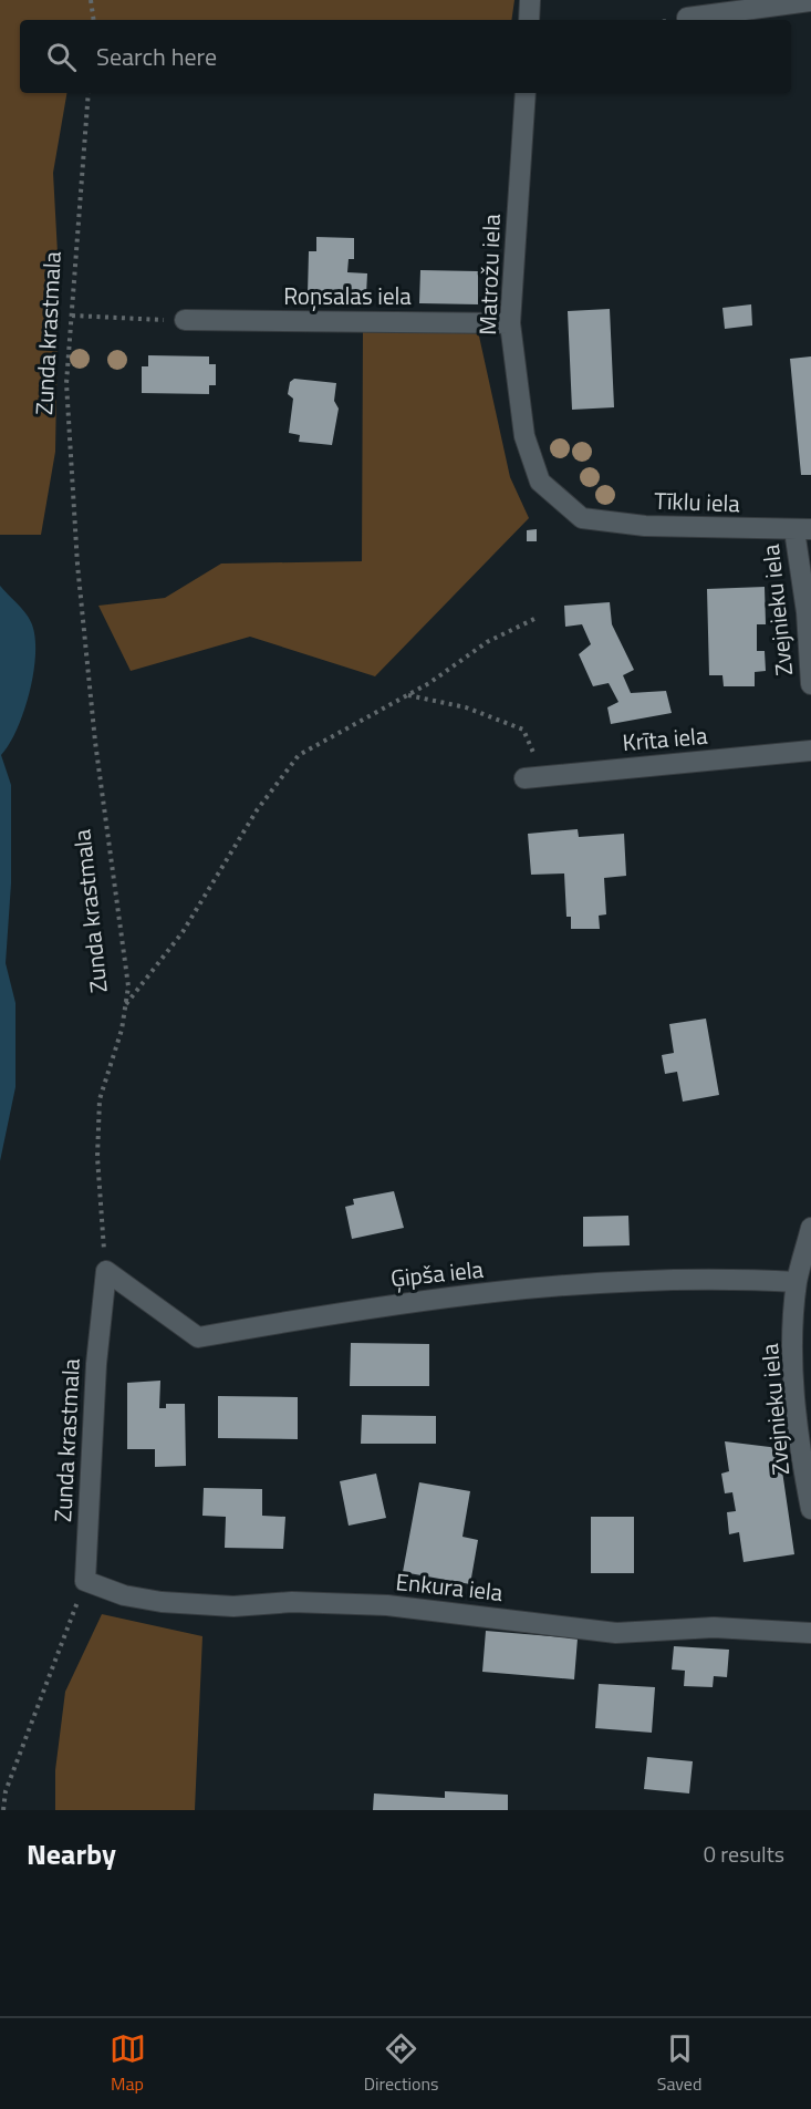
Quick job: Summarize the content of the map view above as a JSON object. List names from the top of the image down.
{
  "streets": {
    "street": [
      "Matrožu iela",
      "Roņsalas iela",
      "Zunda krastmala",
      "Tīklu iela",
      "Zvejnieku iela",
      "Krīta iela",
      "Ģipša iela",
      "Enkura iela"
    ]
  },
  "crossings": [
    ["Matrožu iela", "Roņsalas iela"],
    ["Matrožu iela", "Tīklu iela"],
    ["Zunda krastmala", "Ģipša iela"],
    ["Zunda krastmala", "Enkura iela"],
    ["Tīklu iela", "Zvejnieku iela"],
    ["Zvejnieku iela", "Ģipša iela"]
  ],
  "page": {
    "search": "Search here",
    "heading": ["Nearby", "0 results"],
    "nav": ["Map", "Directions", "Saved"]
  }
}
